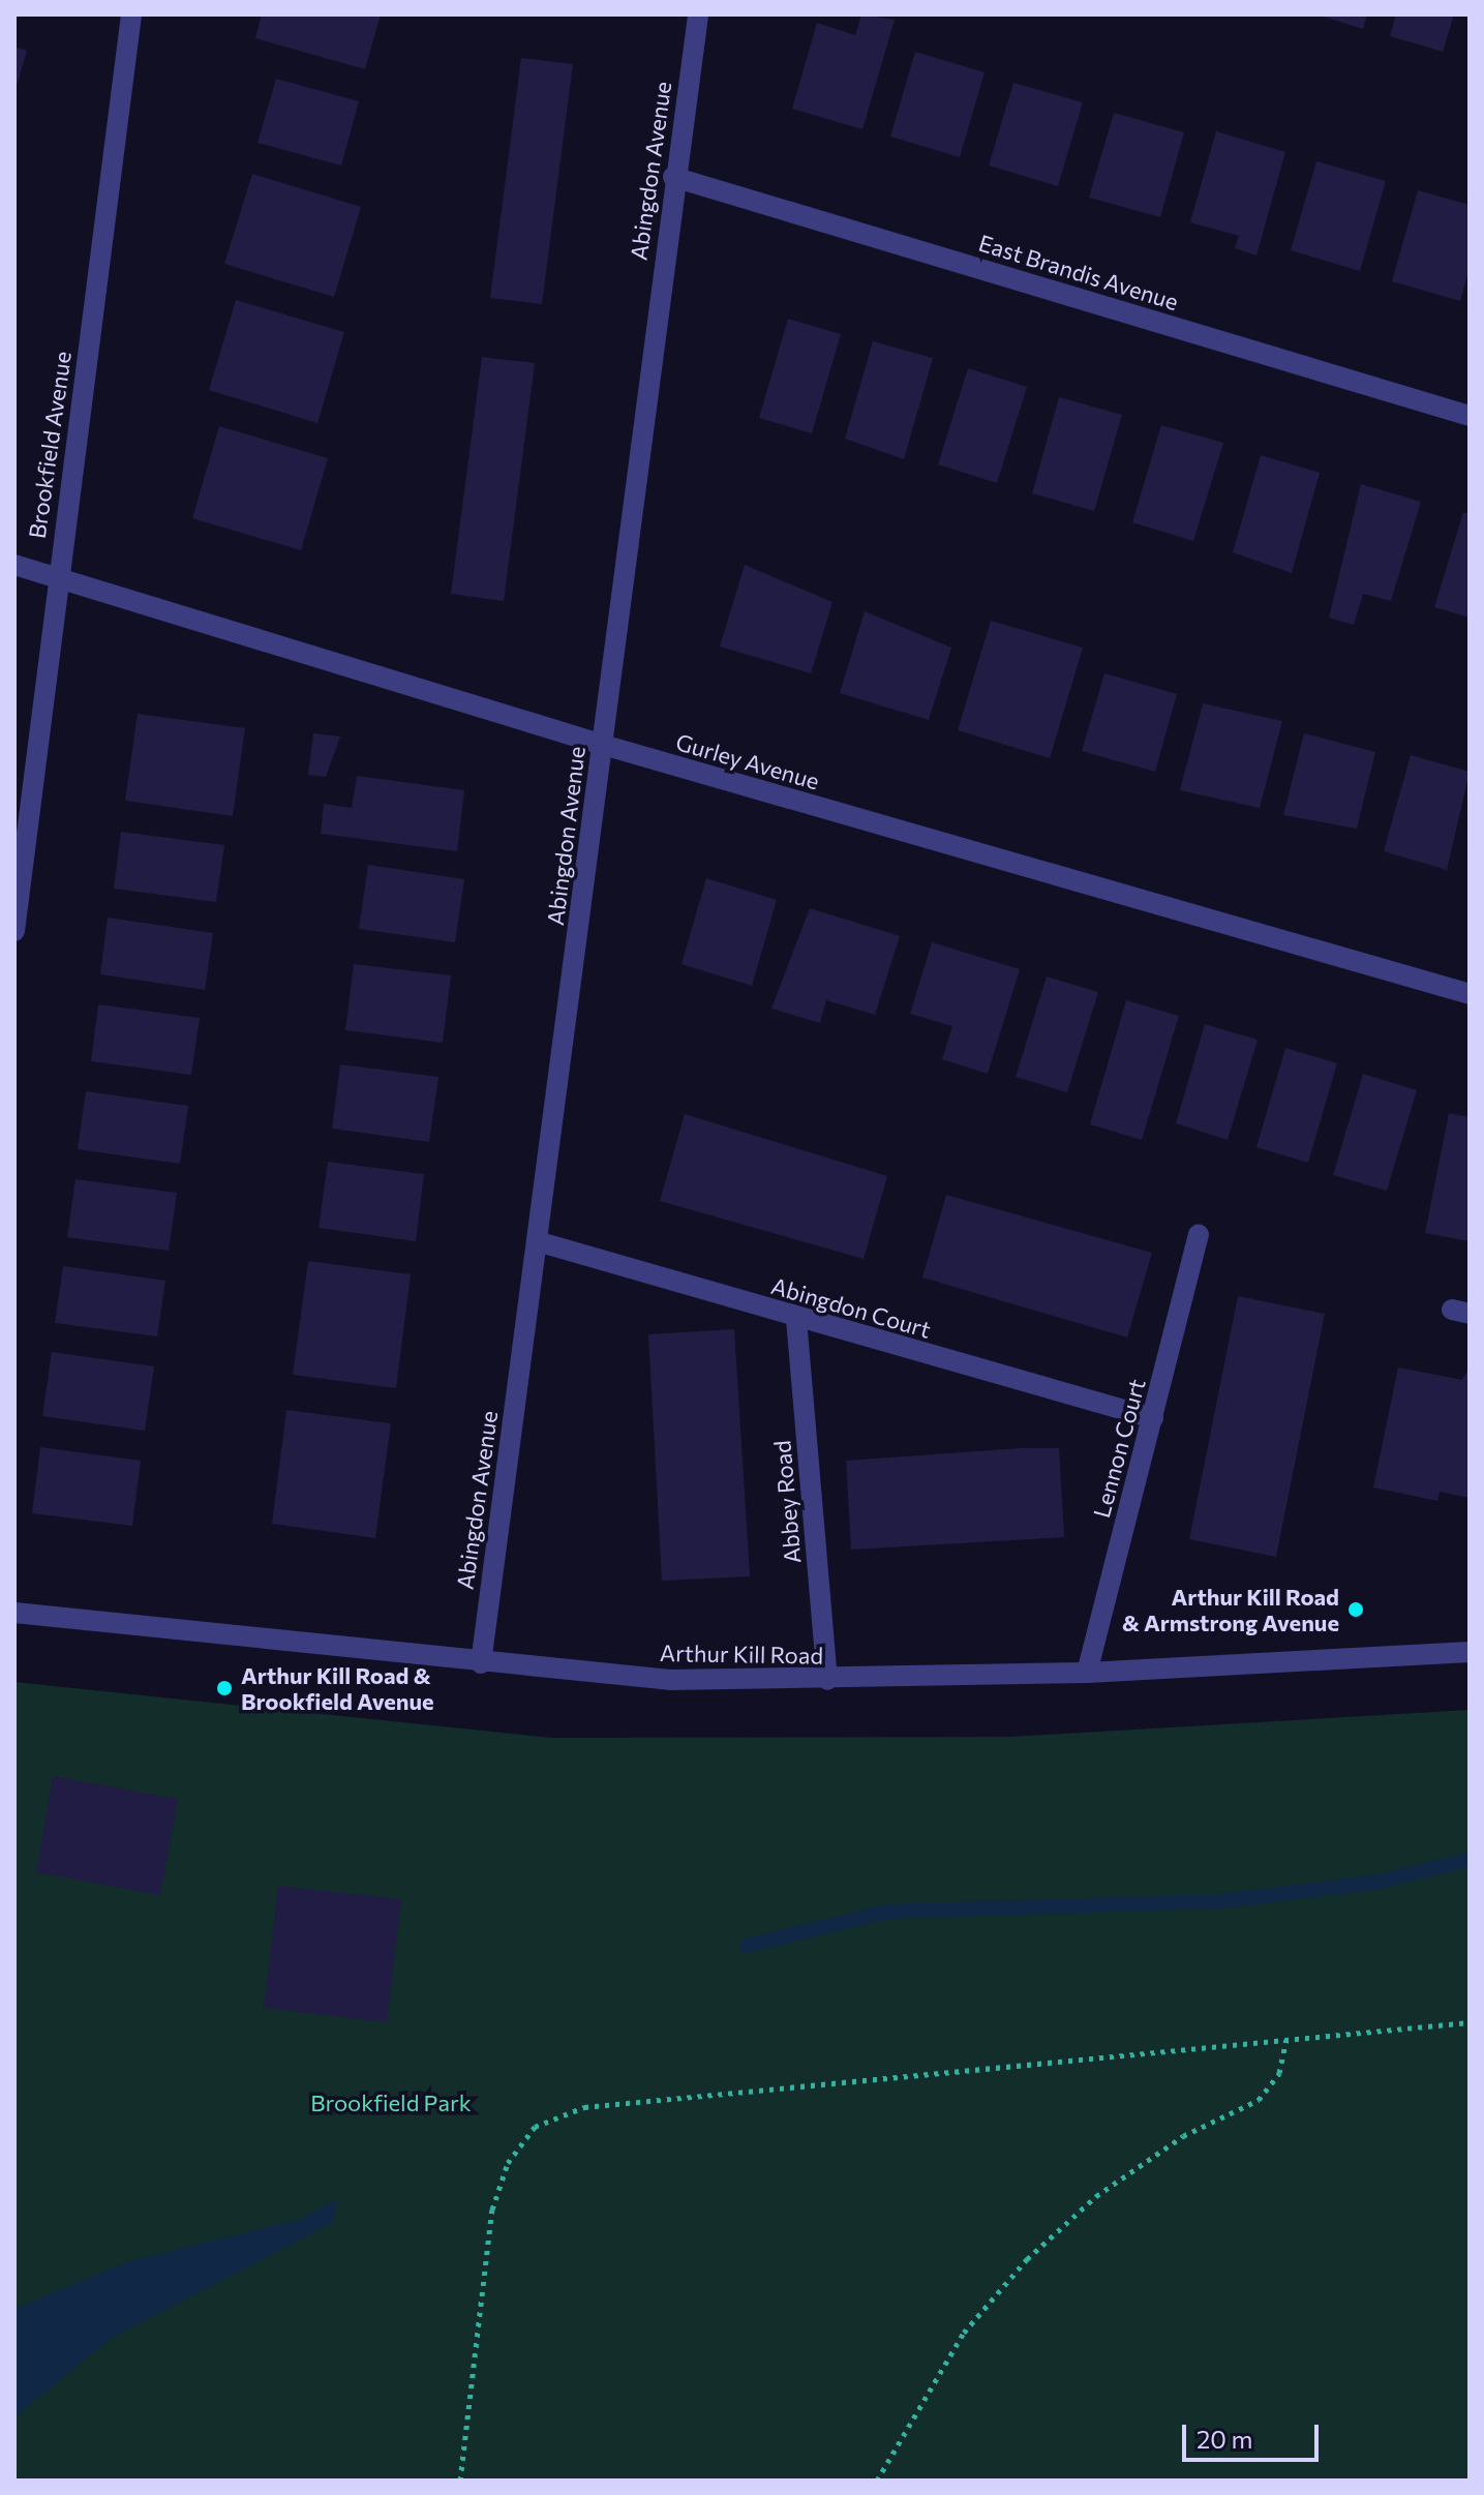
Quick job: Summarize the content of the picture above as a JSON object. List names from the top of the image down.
{
  "streets": {
    "street": [
      "Abingdon Avenue",
      "East Brandis Avenue",
      "Brookfield Avenue",
      "Gurley Avenue",
      "Abingdon Court",
      "Lennon Court",
      "Abbey Road",
      "Arthur Kill Road"
    ]
  },
  "crossings": [
    ["Abingdon Avenue", "East Brandis Avenue"],
    ["Abingdon Avenue", "Gurley Avenue"],
    ["Abingdon Avenue", "Abingdon Court"],
    ["Abingdon Avenue", "Arthur Kill Road"],
    ["Brookfield Avenue", "Gurley Avenue"],
    ["Abingdon Court", "Lennon Court"],
    ["Abingdon Court", "Abbey Road"],
    ["Lennon Court", "Arthur Kill Road"],
    ["Abbey Road", "Arthur Kill Road"]
  ],
  "parks": ["Brookfield Park"],
  "places": ["Arthur Kill Road & Armstrong Avenue", "Arthur Kill Road & Brookfield Avenue"],
  "scale_bar": "20 m"
}
